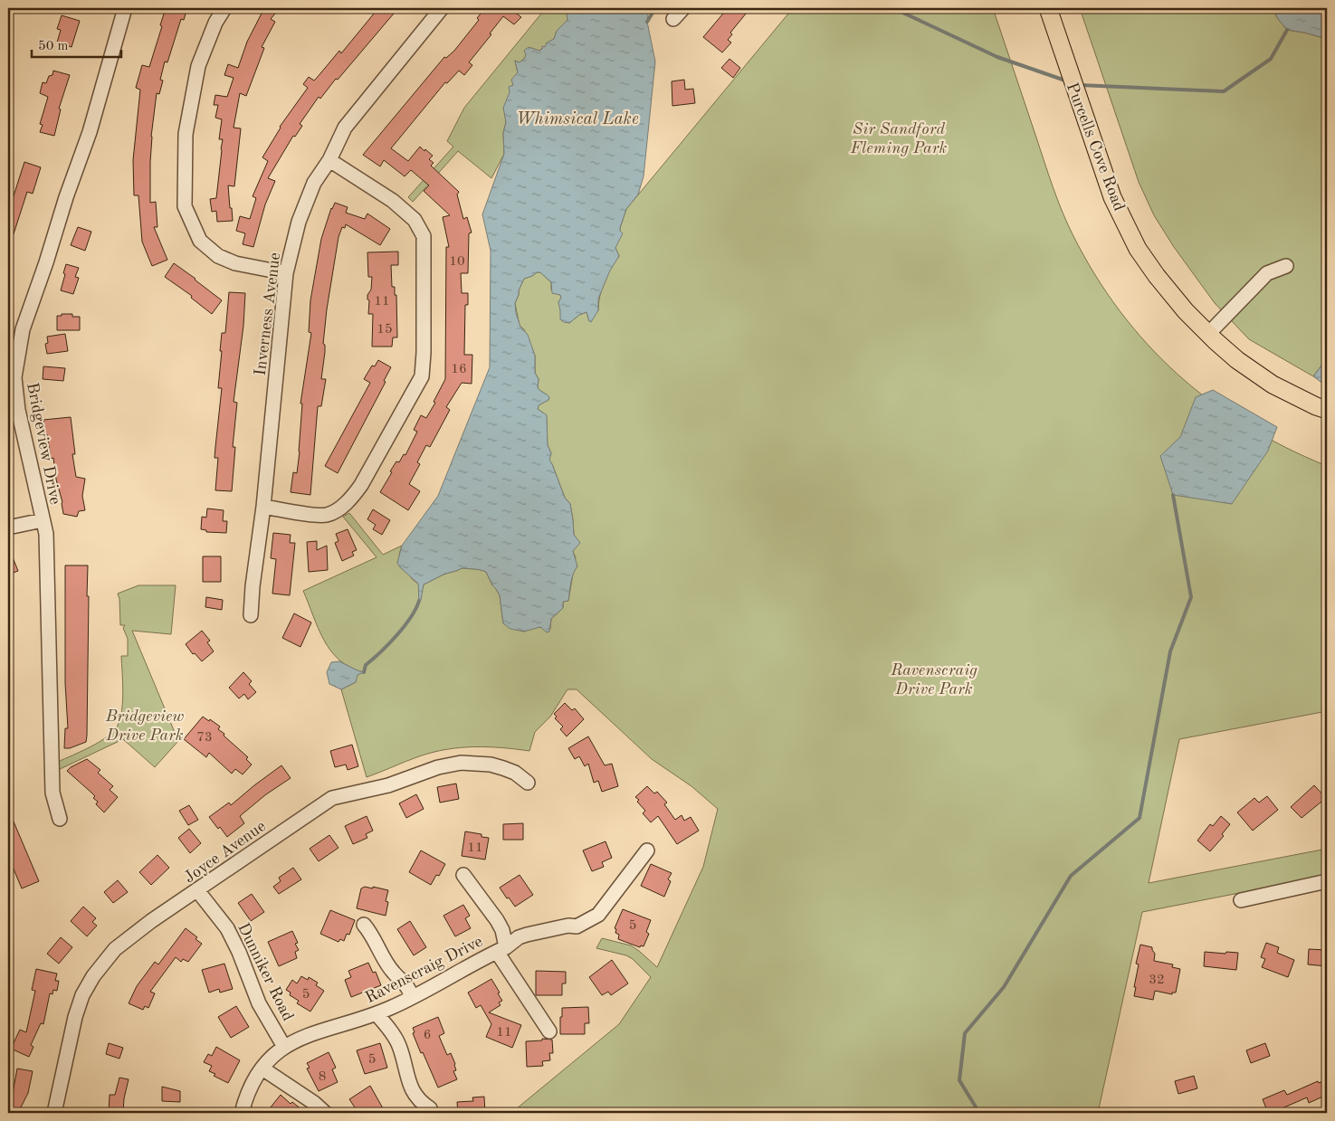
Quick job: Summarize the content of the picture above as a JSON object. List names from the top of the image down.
{
  "streets": {
    "main road": ["Purcells Cove Road"],
    "street": [
      "Inverness Avenue",
      "Bridgeview Drive",
      "Joyce Avenue",
      "Ravenscraig Drive",
      "Dunniker Road"
    ]
  },
  "crossings": [
    ["Joyce Avenue", "Dunniker Road"],
    ["Ravenscraig Drive", "Dunniker Road"]
  ],
  "water": ["Whimsical Lake"],
  "parks": ["Sir Sandford Fleming Park", "Ravenscraig Drive Park", "Bridgeview Drive Park"],
  "house_numbers": [
    "10",
    "11",
    "15",
    "16",
    "73",
    "11",
    "5",
    "32",
    "5",
    "11",
    "6",
    "5",
    "8"
  ],
  "scale_bar": "50 m"
}
